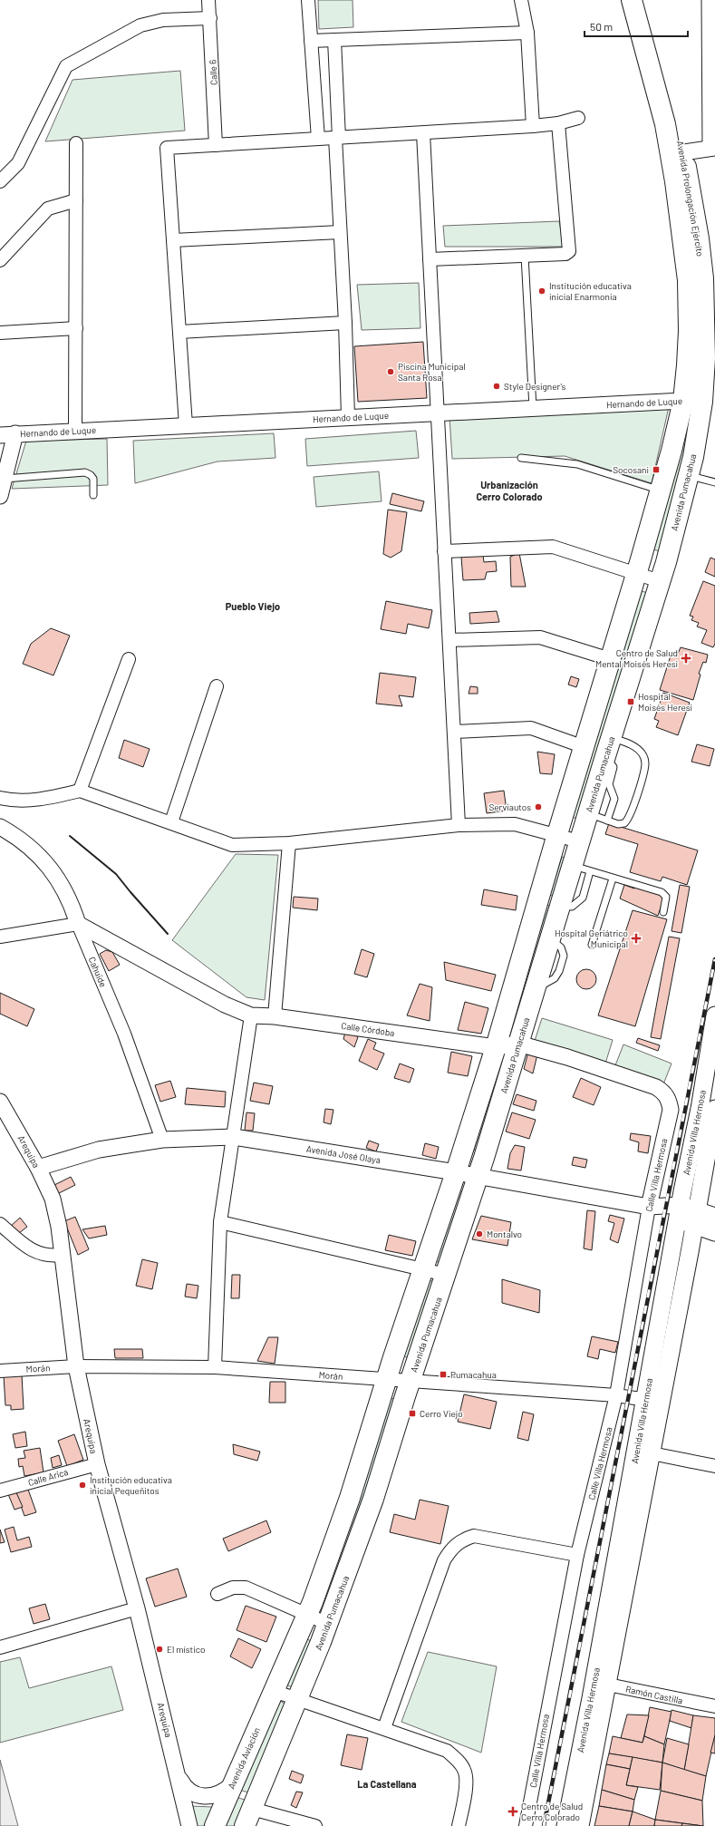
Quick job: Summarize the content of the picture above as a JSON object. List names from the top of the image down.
{
  "streets": {
    "main road": [
      "Avenida Prolongación Ejército",
      "Avenida Pumacahua",
      "Avenida Villa Hermosa",
      "Avenida José Olaya",
      "Avenida Aviación"
    ],
    "street": [
      "Calle 6",
      "Hernando de Luque",
      "Cahuide",
      "Calle Córdoba",
      "Arequipa",
      "Calle Villa Hermosa",
      "Morán",
      "Calle Arica",
      "Ramón Castilla"
    ]
  },
  "crossings": [
    ["Avenida Prolongación Ejército", "Hernando de Luque"],
    ["Avenida Prolongación Ejército", "Avenida Pumacahua"],
    ["Hernando de Luque", "Avenida Pumacahua"],
    ["Avenida Pumacahua", "Calle Córdoba"],
    ["Avenida Pumacahua", "Avenida José Olaya"],
    ["Avenida Pumacahua", "Morán"],
    ["Cahuide", "Calle Córdoba"],
    ["Cahuide", "Avenida José Olaya"],
    ["Calle Córdoba", "Calle Villa Hermosa"],
    ["Avenida Villa Hermosa", "Avenida José Olaya"],
    ["Avenida Villa Hermosa", "Morán"],
    ["Avenida Villa Hermosa", "Ramón Castilla"],
    ["Arequipa", "Avenida José Olaya"],
    ["Arequipa", "Morán"],
    ["Arequipa", "Calle Arica"],
    ["Arequipa", "Avenida Aviación"],
    ["Avenida José Olaya", "Calle Villa Hermosa"],
    ["Calle Villa Hermosa", "Morán"]
  ],
  "districts": ["Urbanización Cerro Colorado", "Pueblo Viejo", "La Castellana"],
  "places": {
    "other": [
      "Institución educativa inicial Enarmonia",
      "Piscina Municipal Santa Rosa",
      "Style Designer's",
      "Serviautos",
      "Montalvo",
      "Institución educativa inicial Pequeñitos",
      "El místico"
    ],
    "transit": [
      "Socosani",
      "Hospital Moisés Heresi",
      "Pumacahua",
      "Cerro Viejo"
    ],
    "health": ["Centro de Salud Mental Moisés Heresi", "Hospital Geriátrico Municipal", "Centro de Salud Cerro Colorado"]
  },
  "scale_bar": "50 m"
}
